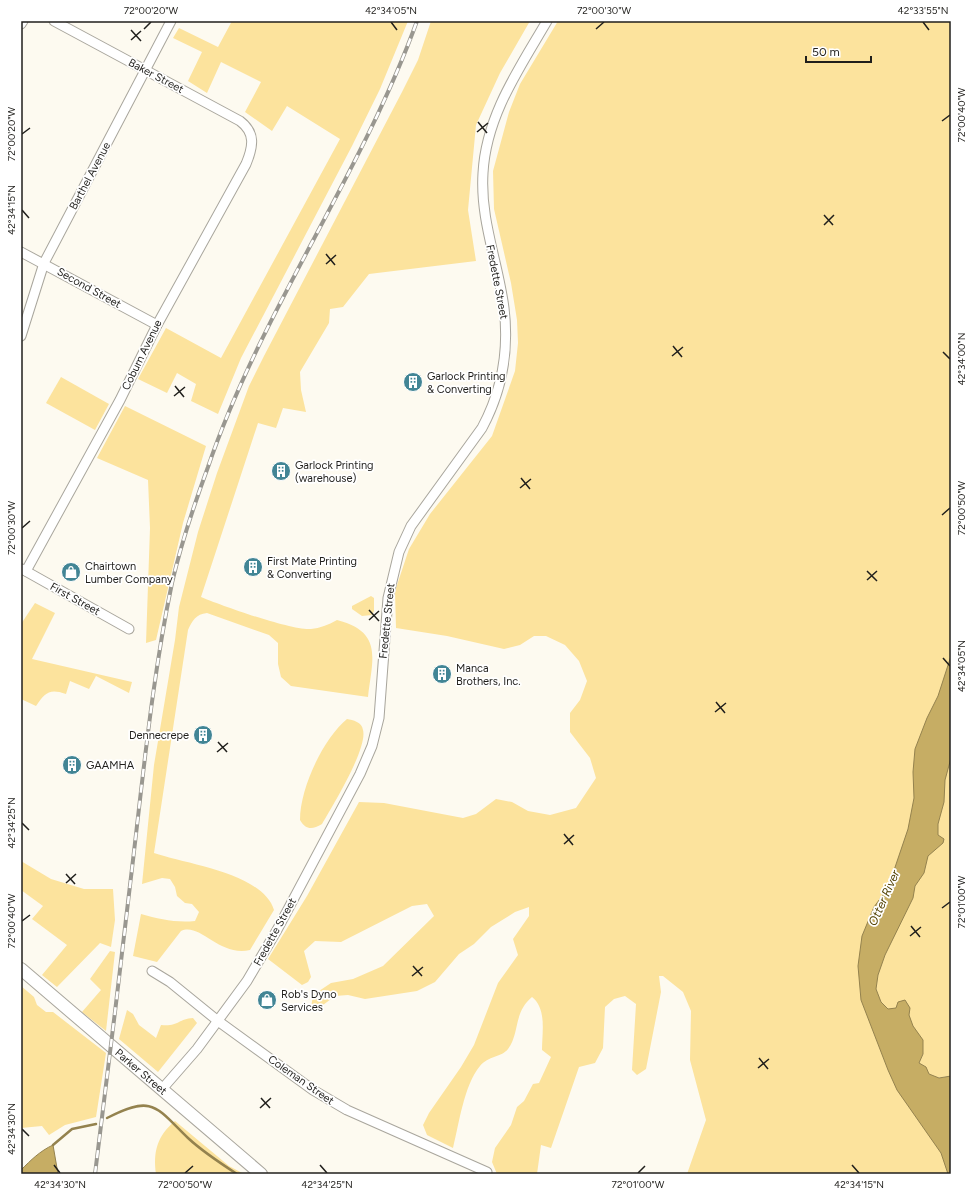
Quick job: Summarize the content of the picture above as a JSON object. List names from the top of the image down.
{
  "streets": {
    "main road": ["Parker Street"],
    "street": [
      "Baker Street",
      "Barthel Avenue",
      "Fredette Street",
      "Second Street",
      "Coburn Avenue",
      "First Street",
      "Coleman Street"
    ]
  },
  "crossings": [
    ["Baker Street", "Barthel Avenue"],
    ["Baker Street", "Coburn Avenue"],
    ["Barthel Avenue", "Second Street"],
    ["Fredette Street", "Parker Street"],
    ["Fredette Street", "Coleman Street"],
    ["Second Street", "Coburn Avenue"],
    ["Coburn Avenue", "First Street"]
  ],
  "water": ["Otter River"],
  "places": {
    "building": [
      "Garlock Printing & Converting",
      "Garlock Printing (warehouse)",
      "First Mate Printing & Converting",
      "Manca Brothers, Inc.",
      "Dennecrepe",
      "GAAMHA"
    ],
    "shop": ["Chairtown Lumber Company", "Rob's Dyno Services"]
  },
  "scale_bar": "50 m",
  "coordinates": [
    "72°00'20\"W",
    "42°34'05\"N",
    "72°00'30\"W",
    "42°33'55\"N",
    "72°00'40\"W",
    "42°34'15\"N",
    "42°34'00\"N",
    "72°00'50\"W",
    "42°34'25\"N",
    "72°01'00\"W",
    "42°34'30\"N"
  ]
}
